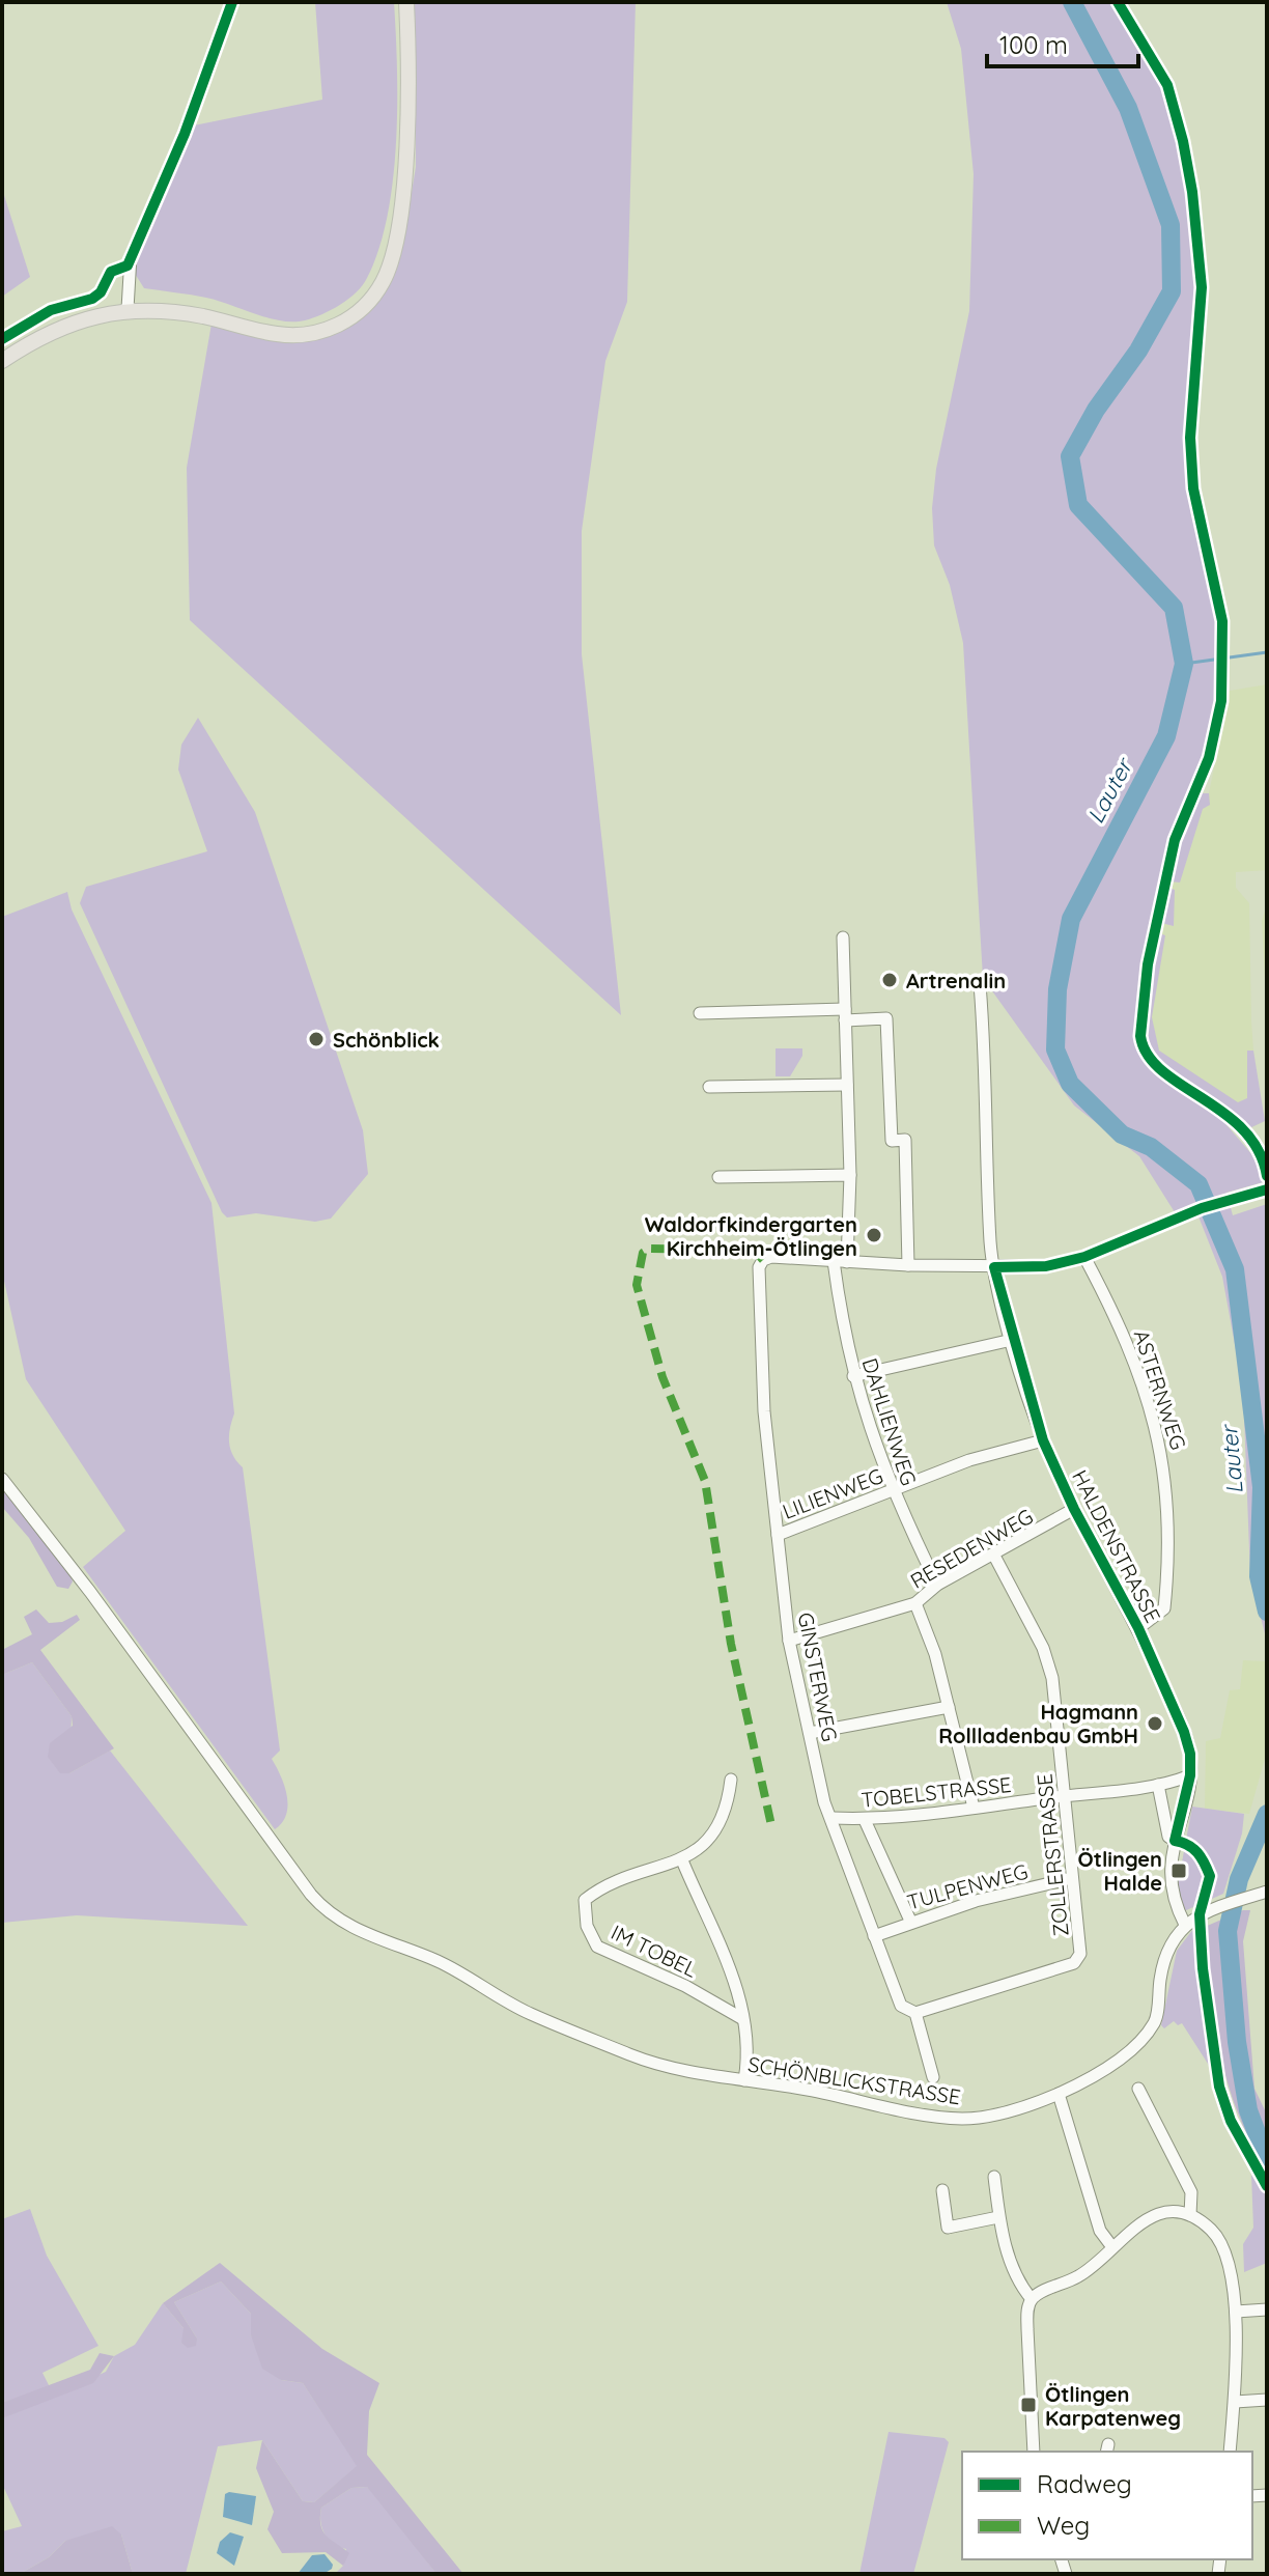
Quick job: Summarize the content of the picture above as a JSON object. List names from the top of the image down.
{
  "streets": {
    "street": [
      "ASTERNWEG",
      "DAHLIENWEG",
      "LILIENWEG",
      "HALDENSTRASSE",
      "RESEDENWEG",
      "GINSTERWEG",
      "TOBELSTRASSE",
      "ZOLLERSTRASSE",
      "TULPENWEG",
      "IM TOBEL",
      "SCHÖNBLICKSTRASSE"
    ]
  },
  "crossings": [
    ["ASTERNWEG", "HALDENSTRASSE"],
    ["DAHLIENWEG", "LILIENWEG"],
    ["DAHLIENWEG", "RESEDENWEG"],
    ["DAHLIENWEG", "GINSTERWEG"],
    ["LILIENWEG", "HALDENSTRASSE"],
    ["LILIENWEG", "GINSTERWEG"],
    ["HALDENSTRASSE", "RESEDENWEG"],
    ["HALDENSTRASSE", "TOBELSTRASSE"],
    ["HALDENSTRASSE", "SCHÖNBLICKSTRASSE"],
    ["RESEDENWEG", "GINSTERWEG"],
    ["RESEDENWEG", "ZOLLERSTRASSE"],
    ["GINSTERWEG", "TOBELSTRASSE"],
    ["GINSTERWEG", "ZOLLERSTRASSE"],
    ["GINSTERWEG", "TULPENWEG"],
    ["TOBELSTRASSE", "ZOLLERSTRASSE"],
    ["ZOLLERSTRASSE", "TULPENWEG"],
    ["IM TOBEL", "SCHÖNBLICKSTRASSE"]
  ],
  "water": ["Lauter"],
  "places": {
    "other": [
      "Artrenalin",
      "Schönblick",
      "Waldorfkindergarten Kirchheim-Ötlingen",
      "Hagmann Rollladenbau GmbH"
    ],
    "transit": ["Ötlingen Halde", "Ötlingen Karpatenweg"]
  },
  "legend": ["Radweg", "Weg"],
  "scale_bar": "100 m"
}
